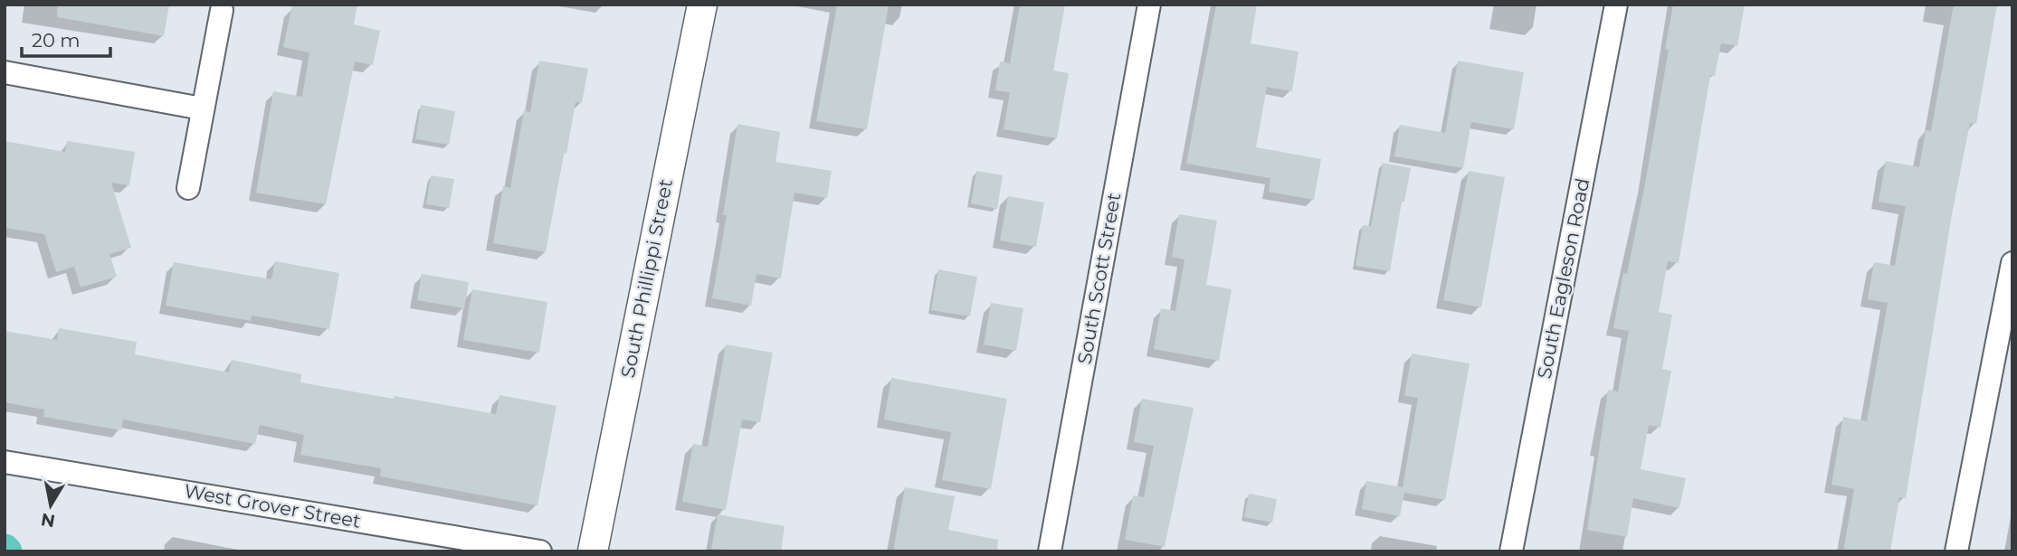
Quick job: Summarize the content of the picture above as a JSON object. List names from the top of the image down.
{
  "streets": {
    "street": [
      "South Phillippi Street",
      "South Scott Street",
      "South Eagleson Road",
      "West Grover Street"
    ]
  },
  "scale_bar": "20 m",
  "north": "bottom"
}
